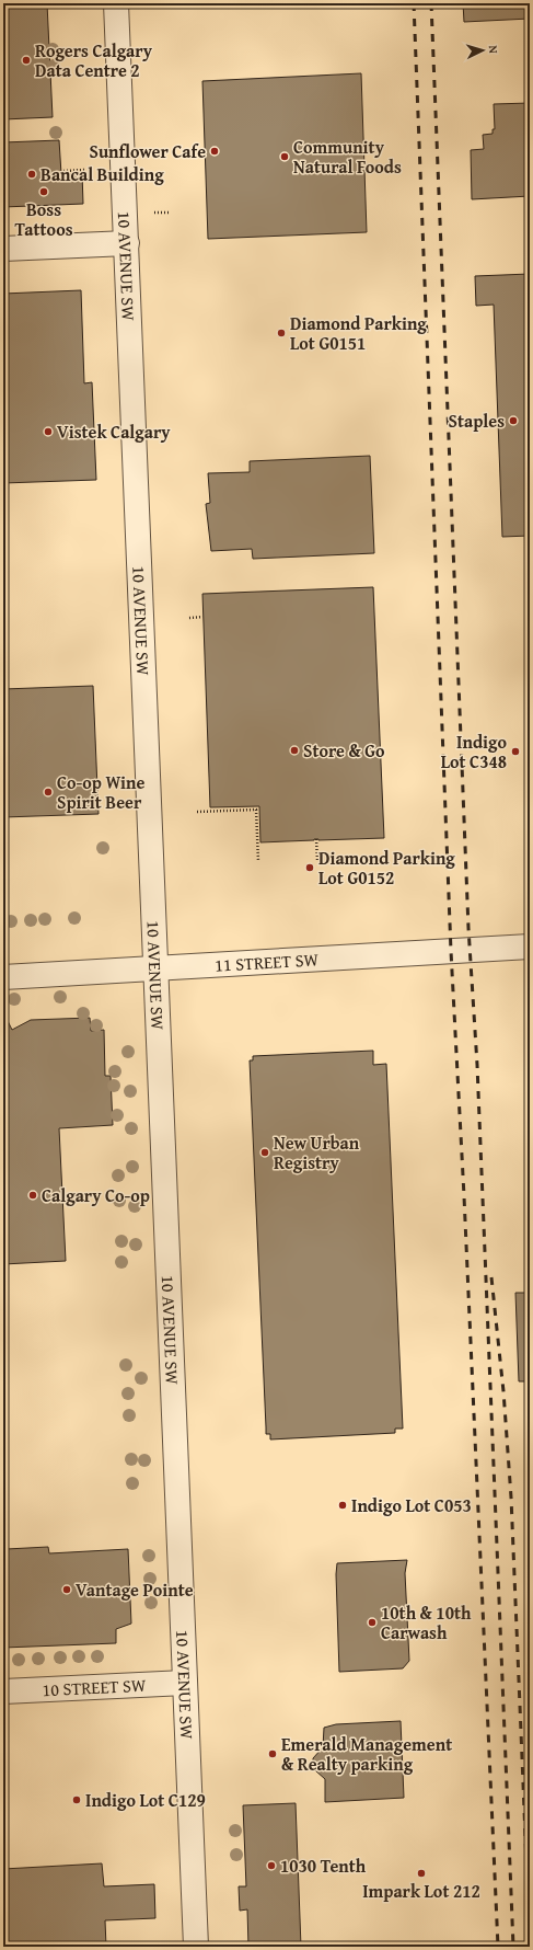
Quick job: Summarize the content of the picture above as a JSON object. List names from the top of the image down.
{
  "streets": {
    "street": ["10 AVENUE SW", "11 STREET SW", "10 STREET SW"]
  },
  "crossings": [
    ["10 AVENUE SW", "11 STREET SW"],
    ["10 AVENUE SW", "10 STREET SW"]
  ],
  "places": [
    "Rogers Calgary Data Centre 2",
    "Sunflower Cafe",
    "Community Natural Foods",
    "Bancal Building",
    "Boss Tattoos",
    "Diamond Parking Lot G0151",
    "Staples",
    "Vistek Calgary",
    "Store & Go",
    "Indigo Lot C348",
    "Co-op Wine Spirit Beer",
    "Diamond Parking Lot G0152",
    "New Urban Registry",
    "Calgary Co-op",
    "Indigo Lot C053",
    "Vantage Pointe",
    "10th & 10th Carwash",
    "Emerald Management & Realty parking",
    "Indigo Lot C129",
    "1030 Tenth",
    "Impark Lot 212"
  ],
  "north": "right"
}
